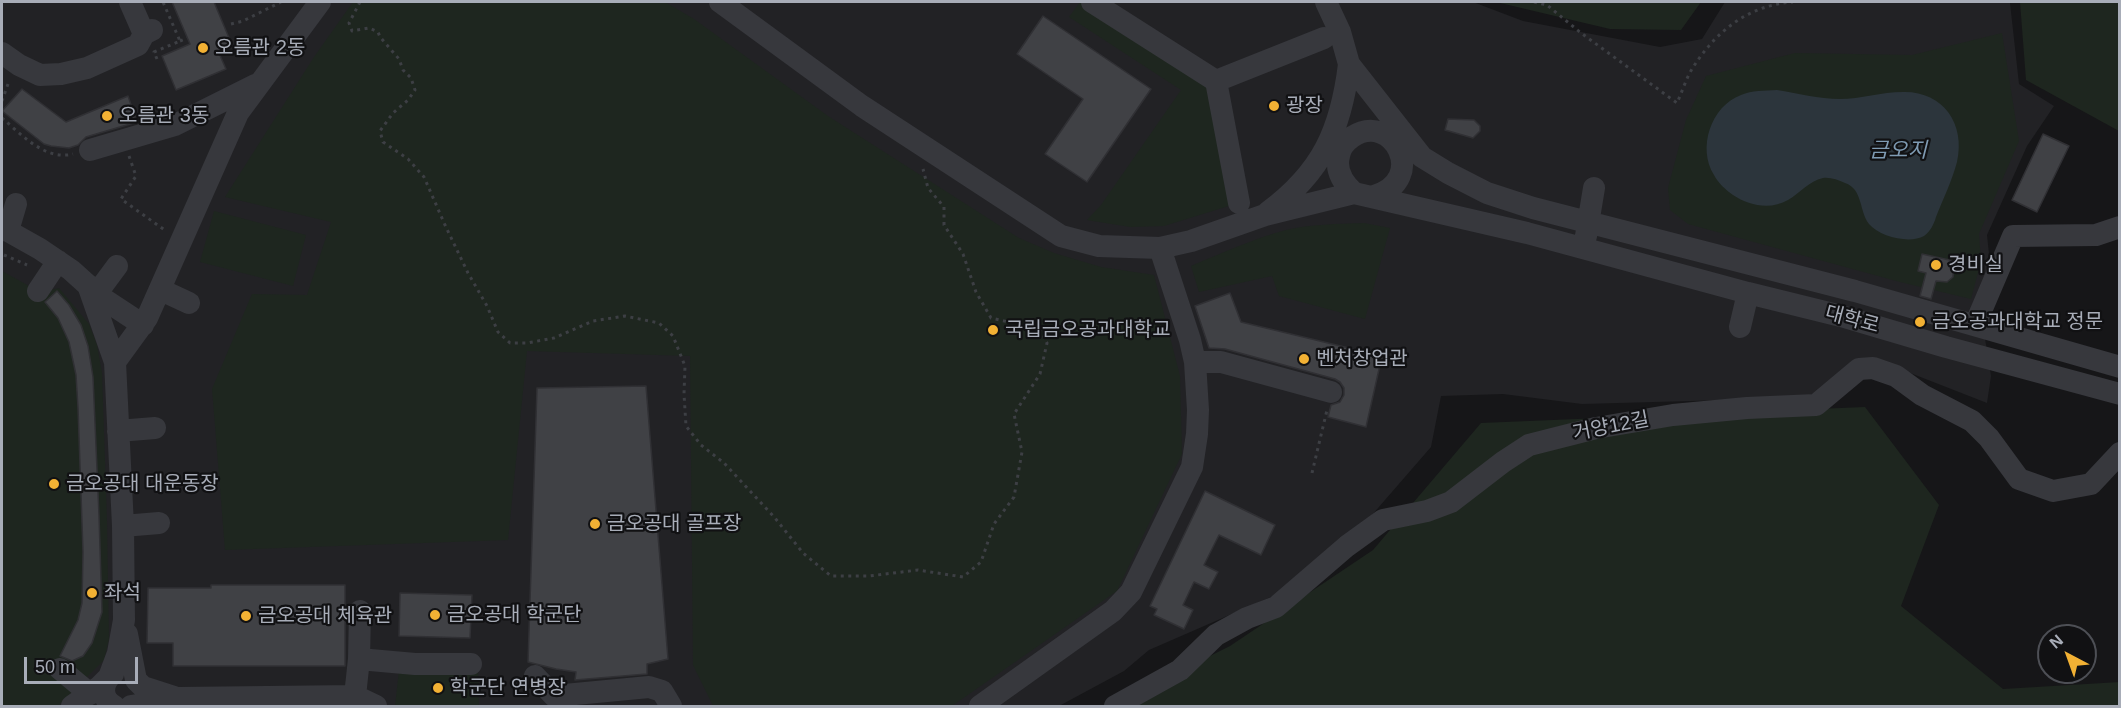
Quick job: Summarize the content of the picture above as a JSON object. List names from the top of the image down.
{
  "streets": {
    "street": ["대학로", "거양12길"]
  },
  "water": ["금오지"],
  "places": [
    "오름관 2동",
    "광장",
    "오름관 3동",
    "경비실",
    "금오공과대학교 정문",
    "국립금오공과대학교",
    "벤처창업관",
    "금오공대 대운동장",
    "금오공대 골프장",
    "좌석",
    "금오공대 학군단",
    "금오공대 체육관",
    "학군단 연병장"
  ],
  "scale_bar": "50 m",
  "north": "top left"
}
